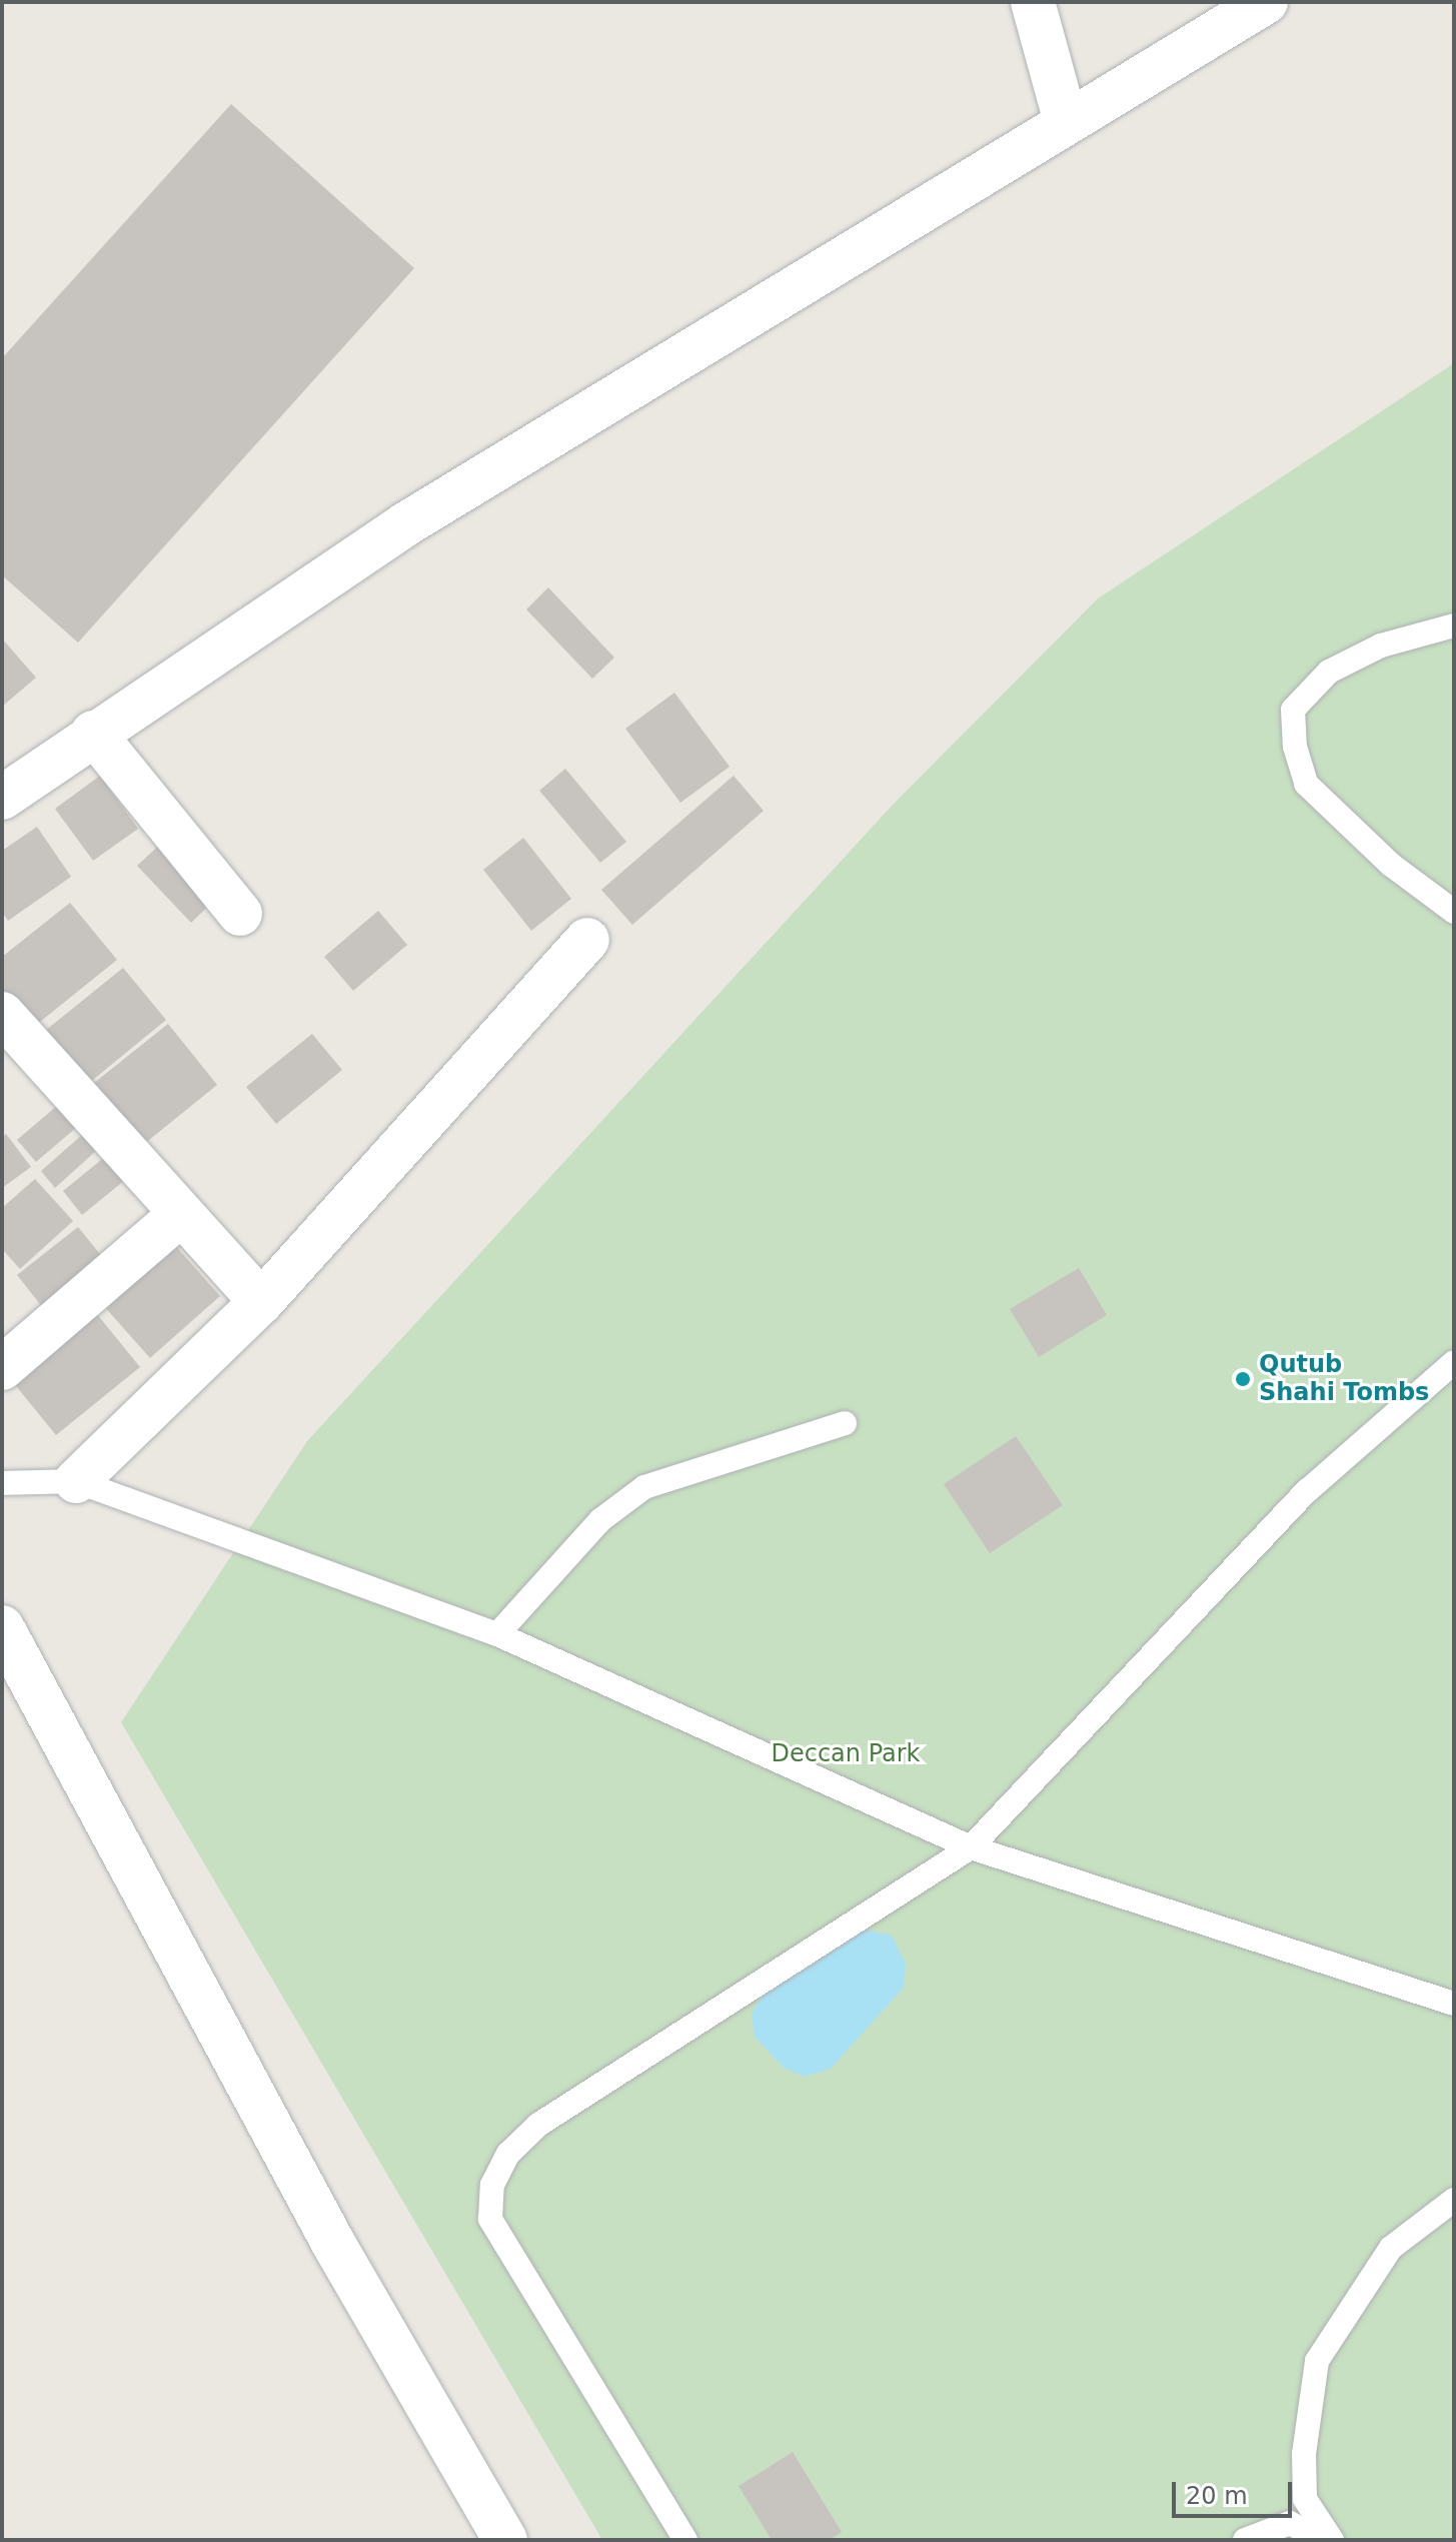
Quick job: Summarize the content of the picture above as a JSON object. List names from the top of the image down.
{
  "parks": ["Deccan Park"],
  "places": ["Qutub Shahi Tombs"],
  "scale_bar": "20 m"
}
